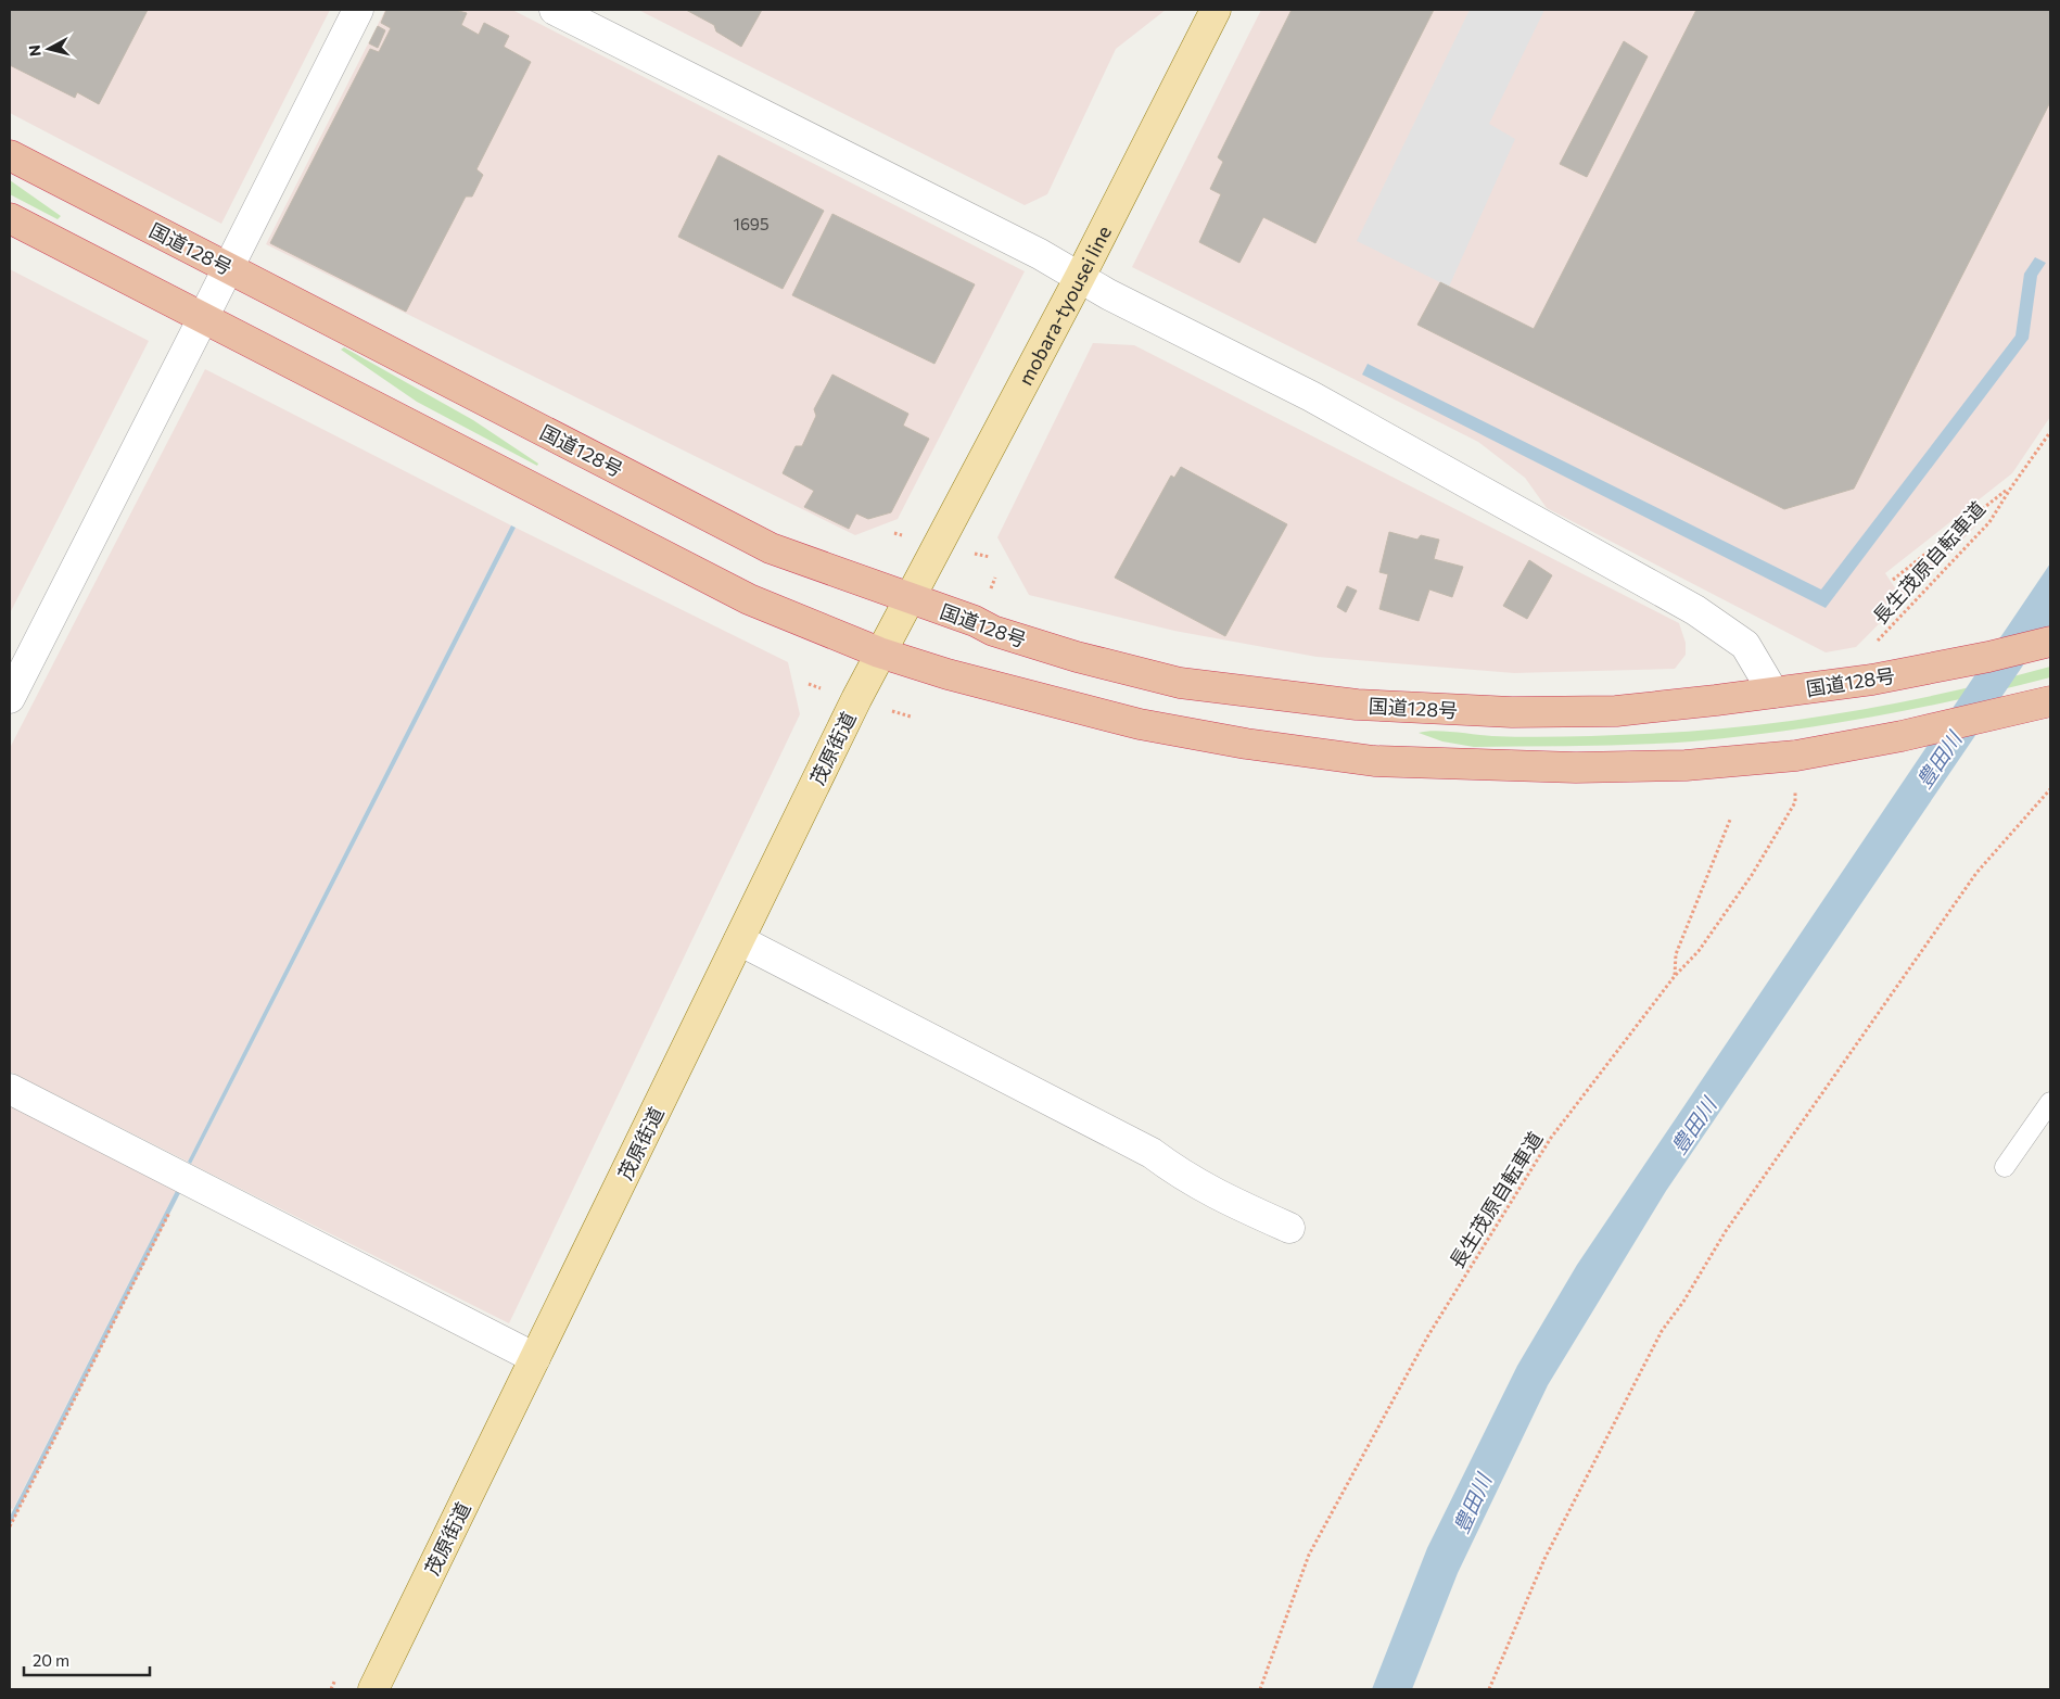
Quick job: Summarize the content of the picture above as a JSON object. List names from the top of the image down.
{
  "streets": {
    "highway": ["国道128号"],
    "main road": ["mobara-tyousei line", "茂原街道"],
    "path": ["長生茂原自転車道"]
  },
  "crossings": [
    ["国道128号", "mobara-tyousei line"],
    ["国道128号", "茂原街道"],
    ["mobara-tyousei line", "茂原街道"]
  ],
  "water": ["豊田川"],
  "house_numbers": ["1695"],
  "scale_bar": "20 m",
  "north": "left"
}
